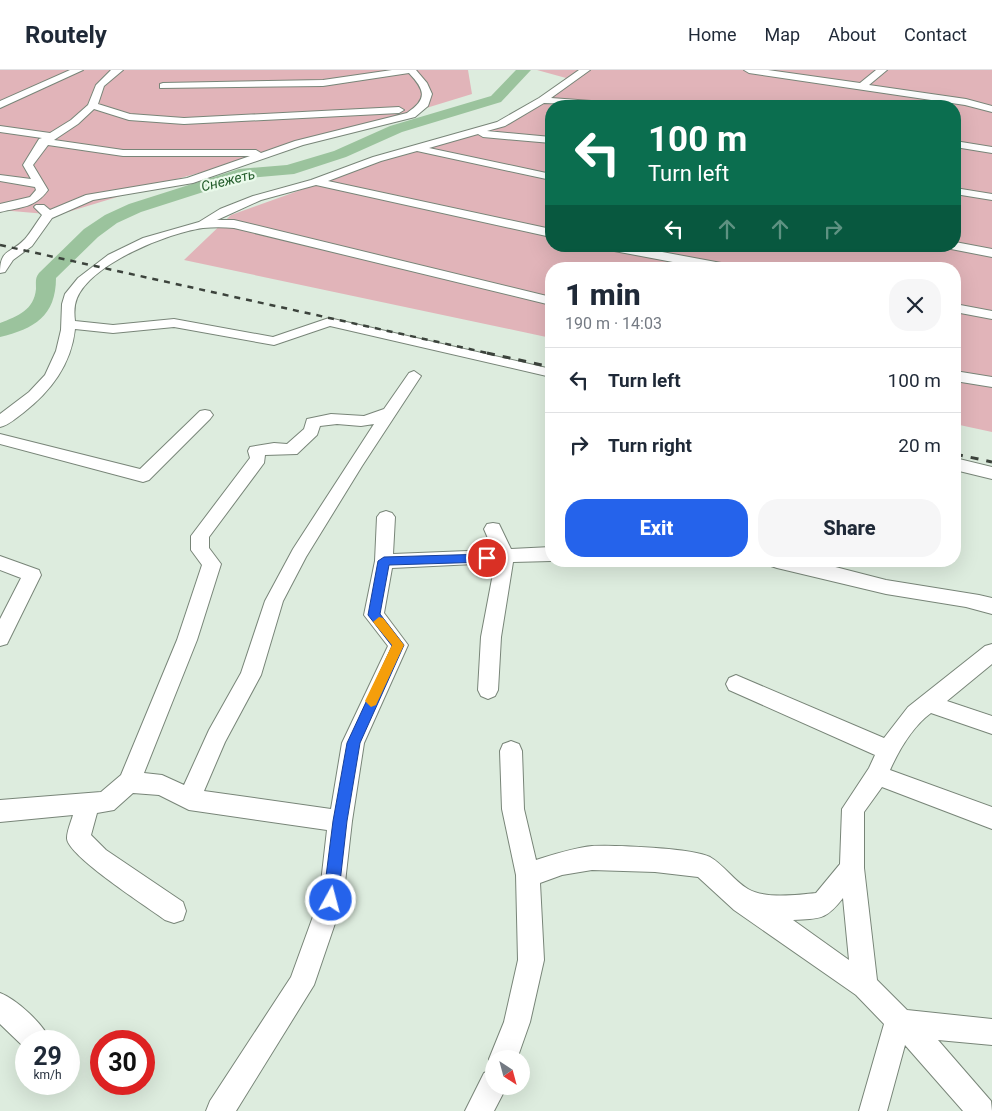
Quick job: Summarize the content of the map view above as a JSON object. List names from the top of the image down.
{
  "water": ["Снежеть"],
  "north": "bottom right",
  "page": {
    "header": "Routely",
    "nav": [
      "Home",
      "Map",
      "About",
      "Contact"
    ],
    "turn": ["100 m", "Turn left"],
    "heading": ["1 min", "190 m · 14:03"],
    "list": [
      {
        "name": "Turn left",
        "value": "100 m"
      },
      {
        "name": "Turn right",
        "value": "20 m"
      }
    ],
    "buttons": ["Exit", "Share"],
    "speed": "29 km/h",
    "limit": "30"
  }
}
